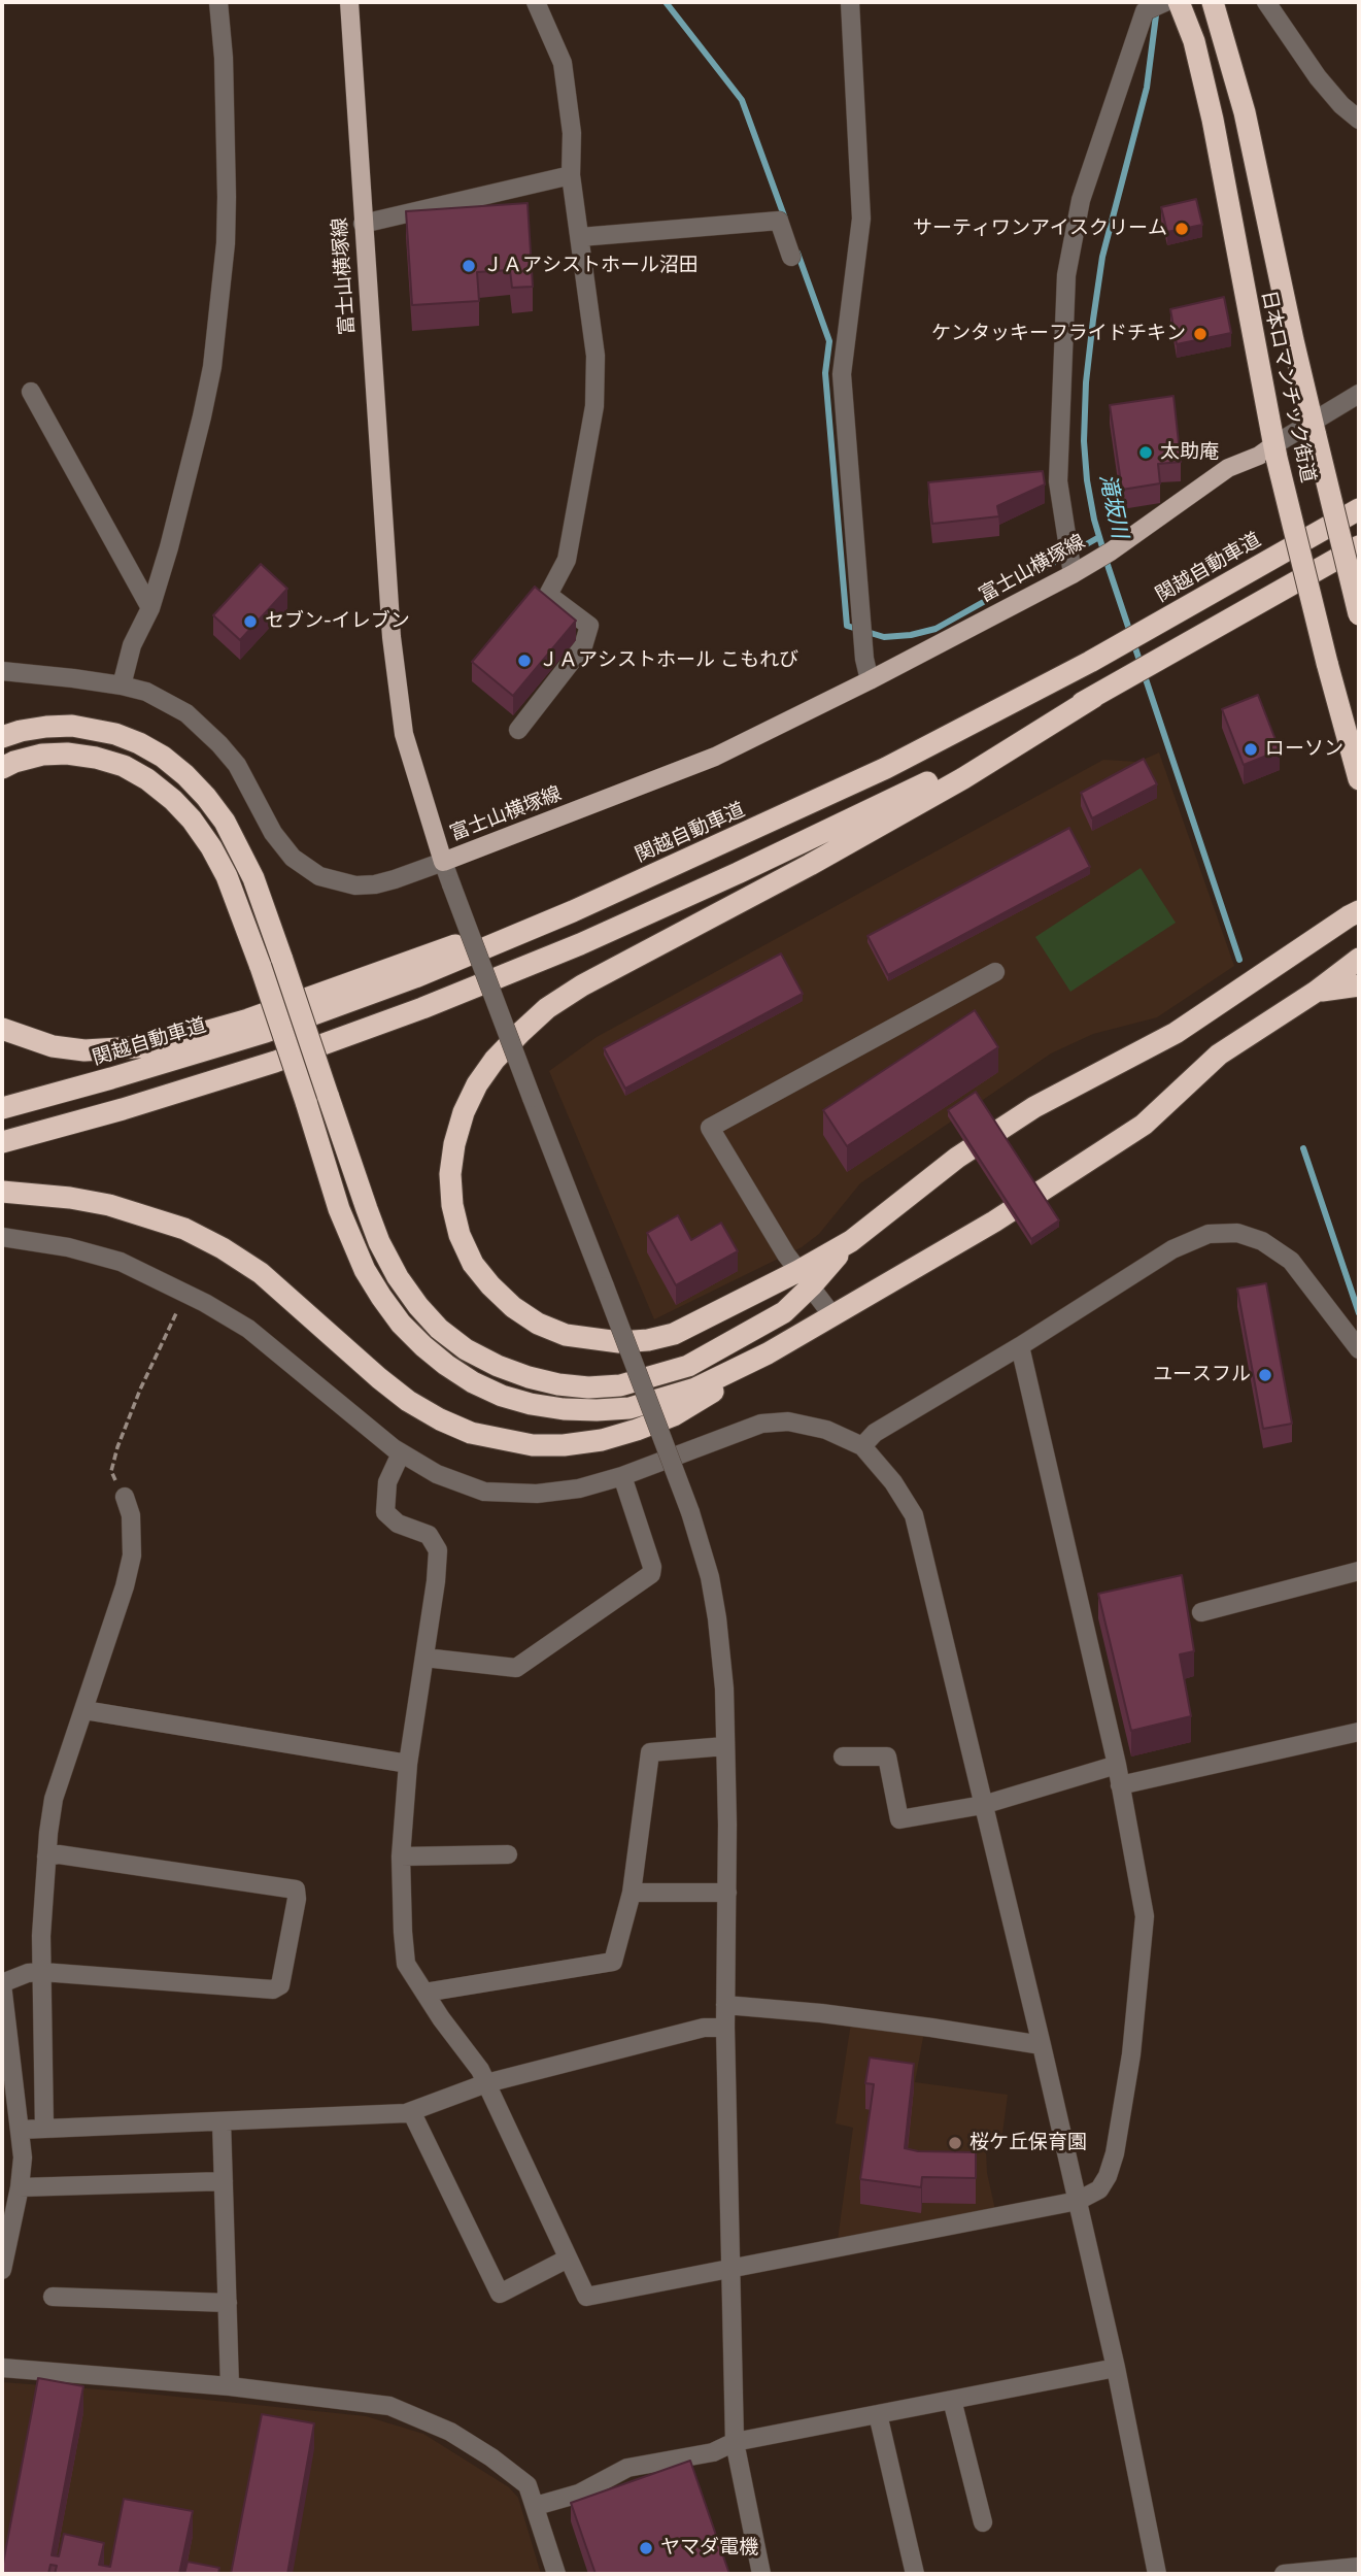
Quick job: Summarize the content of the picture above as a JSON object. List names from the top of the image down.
{
  "streets": {
    "highway": ["日本ロマンチック街道", "関越自動車道"],
    "main road": ["富士山横塚線"]
  },
  "crossings": [
    ["富士山横塚線", "日本ロマンチック街道"]
  ],
  "water": ["滝坂川"],
  "places": [
    "サーティワンアイスクリーム",
    "ＪＡアシストホール沼田",
    "ケンタッキーフライドチキン",
    "太助庵",
    "セブン-イレブン",
    "ＪＡアシストホール こもれび",
    "ローソン",
    "ユースフル",
    "桜ケ丘保育園",
    "ヤマダ電機"
  ]
}
